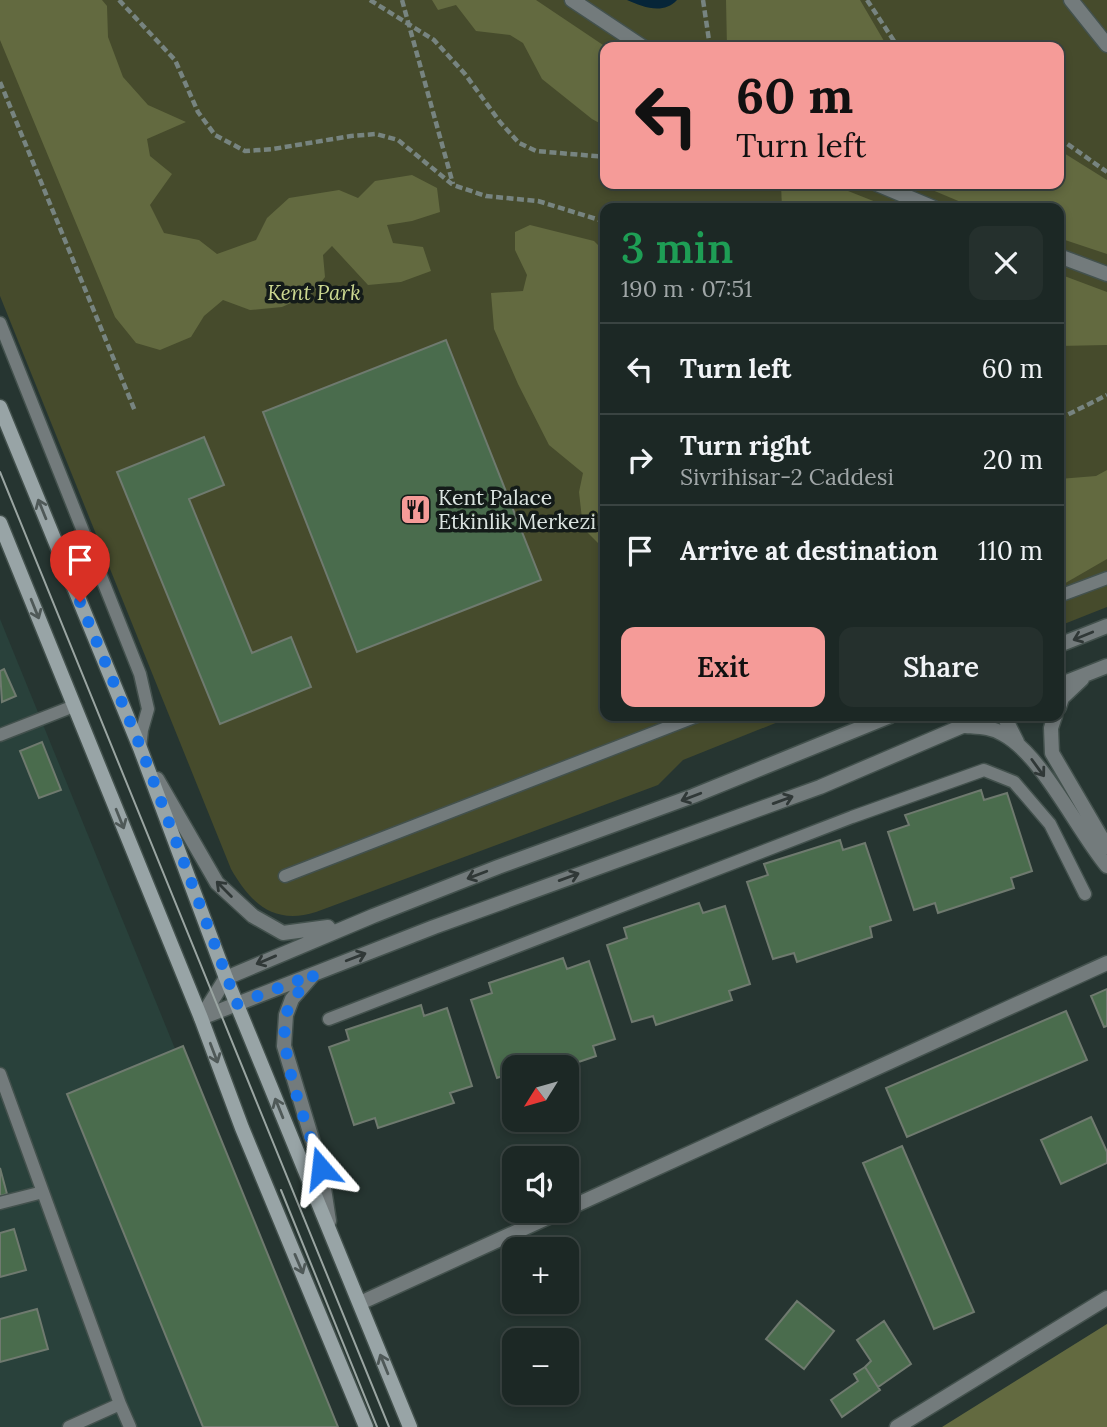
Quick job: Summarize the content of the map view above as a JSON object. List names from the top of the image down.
{
  "parks": ["Kent Park"],
  "places": {
    "restaurant": ["Kent Palace Etkinlik Merkezi"]
  },
  "north": "bottom left",
  "page": {
    "turn": ["60 m", "Turn left"],
    "heading": ["3 min", "190 m · 07:51"],
    "list": [
      {
        "name": "Turn left",
        "value": "60 m"
      },
      {
        "name": "Turn right",
        "note": "Sivrihisar-2 Caddesi",
        "value": "20 m"
      },
      {
        "name": "Arrive at destination",
        "value": "110 m"
      }
    ],
    "buttons": ["Exit", "Share"],
    "map_buttons": ["+", "−"]
  }
}
